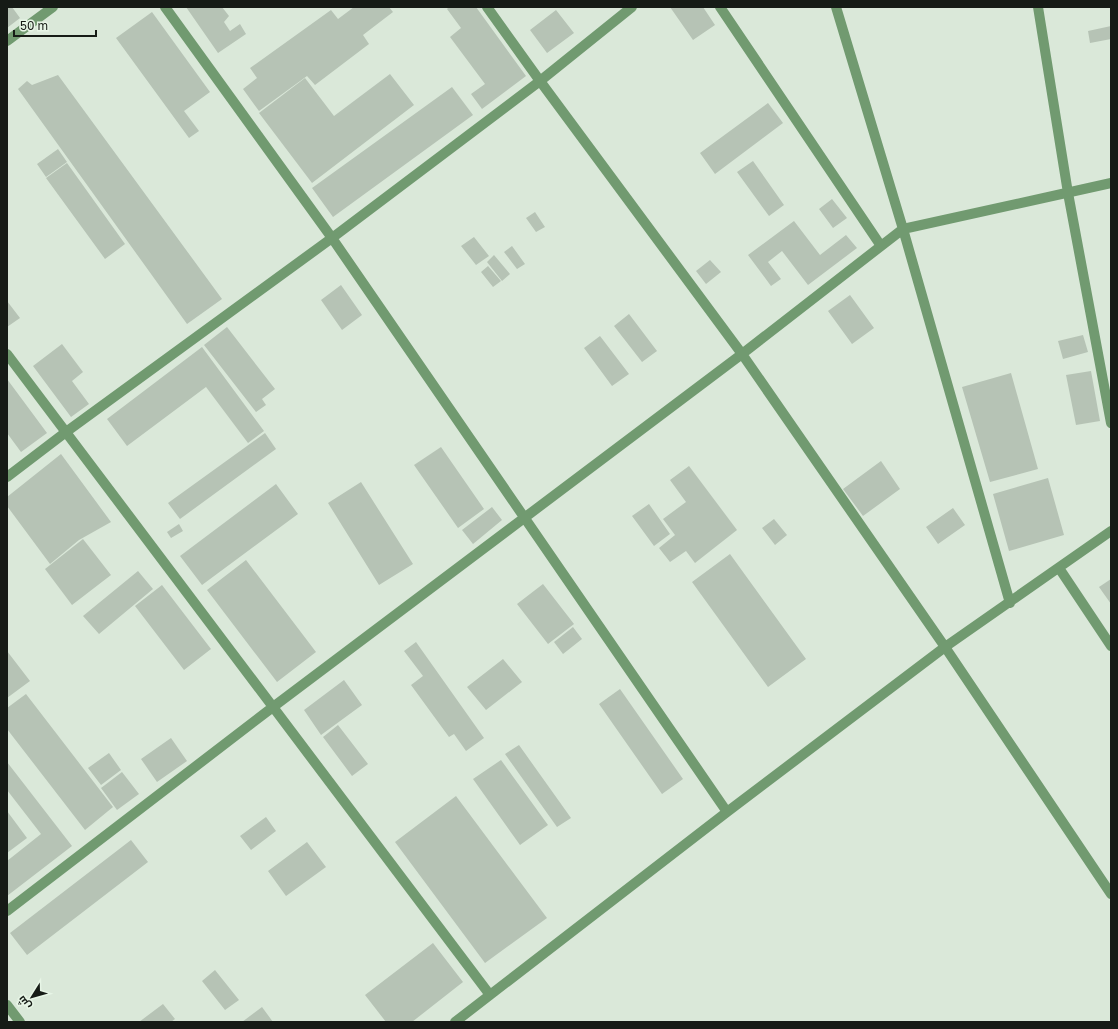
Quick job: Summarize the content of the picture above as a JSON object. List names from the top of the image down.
{
  "scale_bar": "50 m",
  "north": "bottom left"
}
